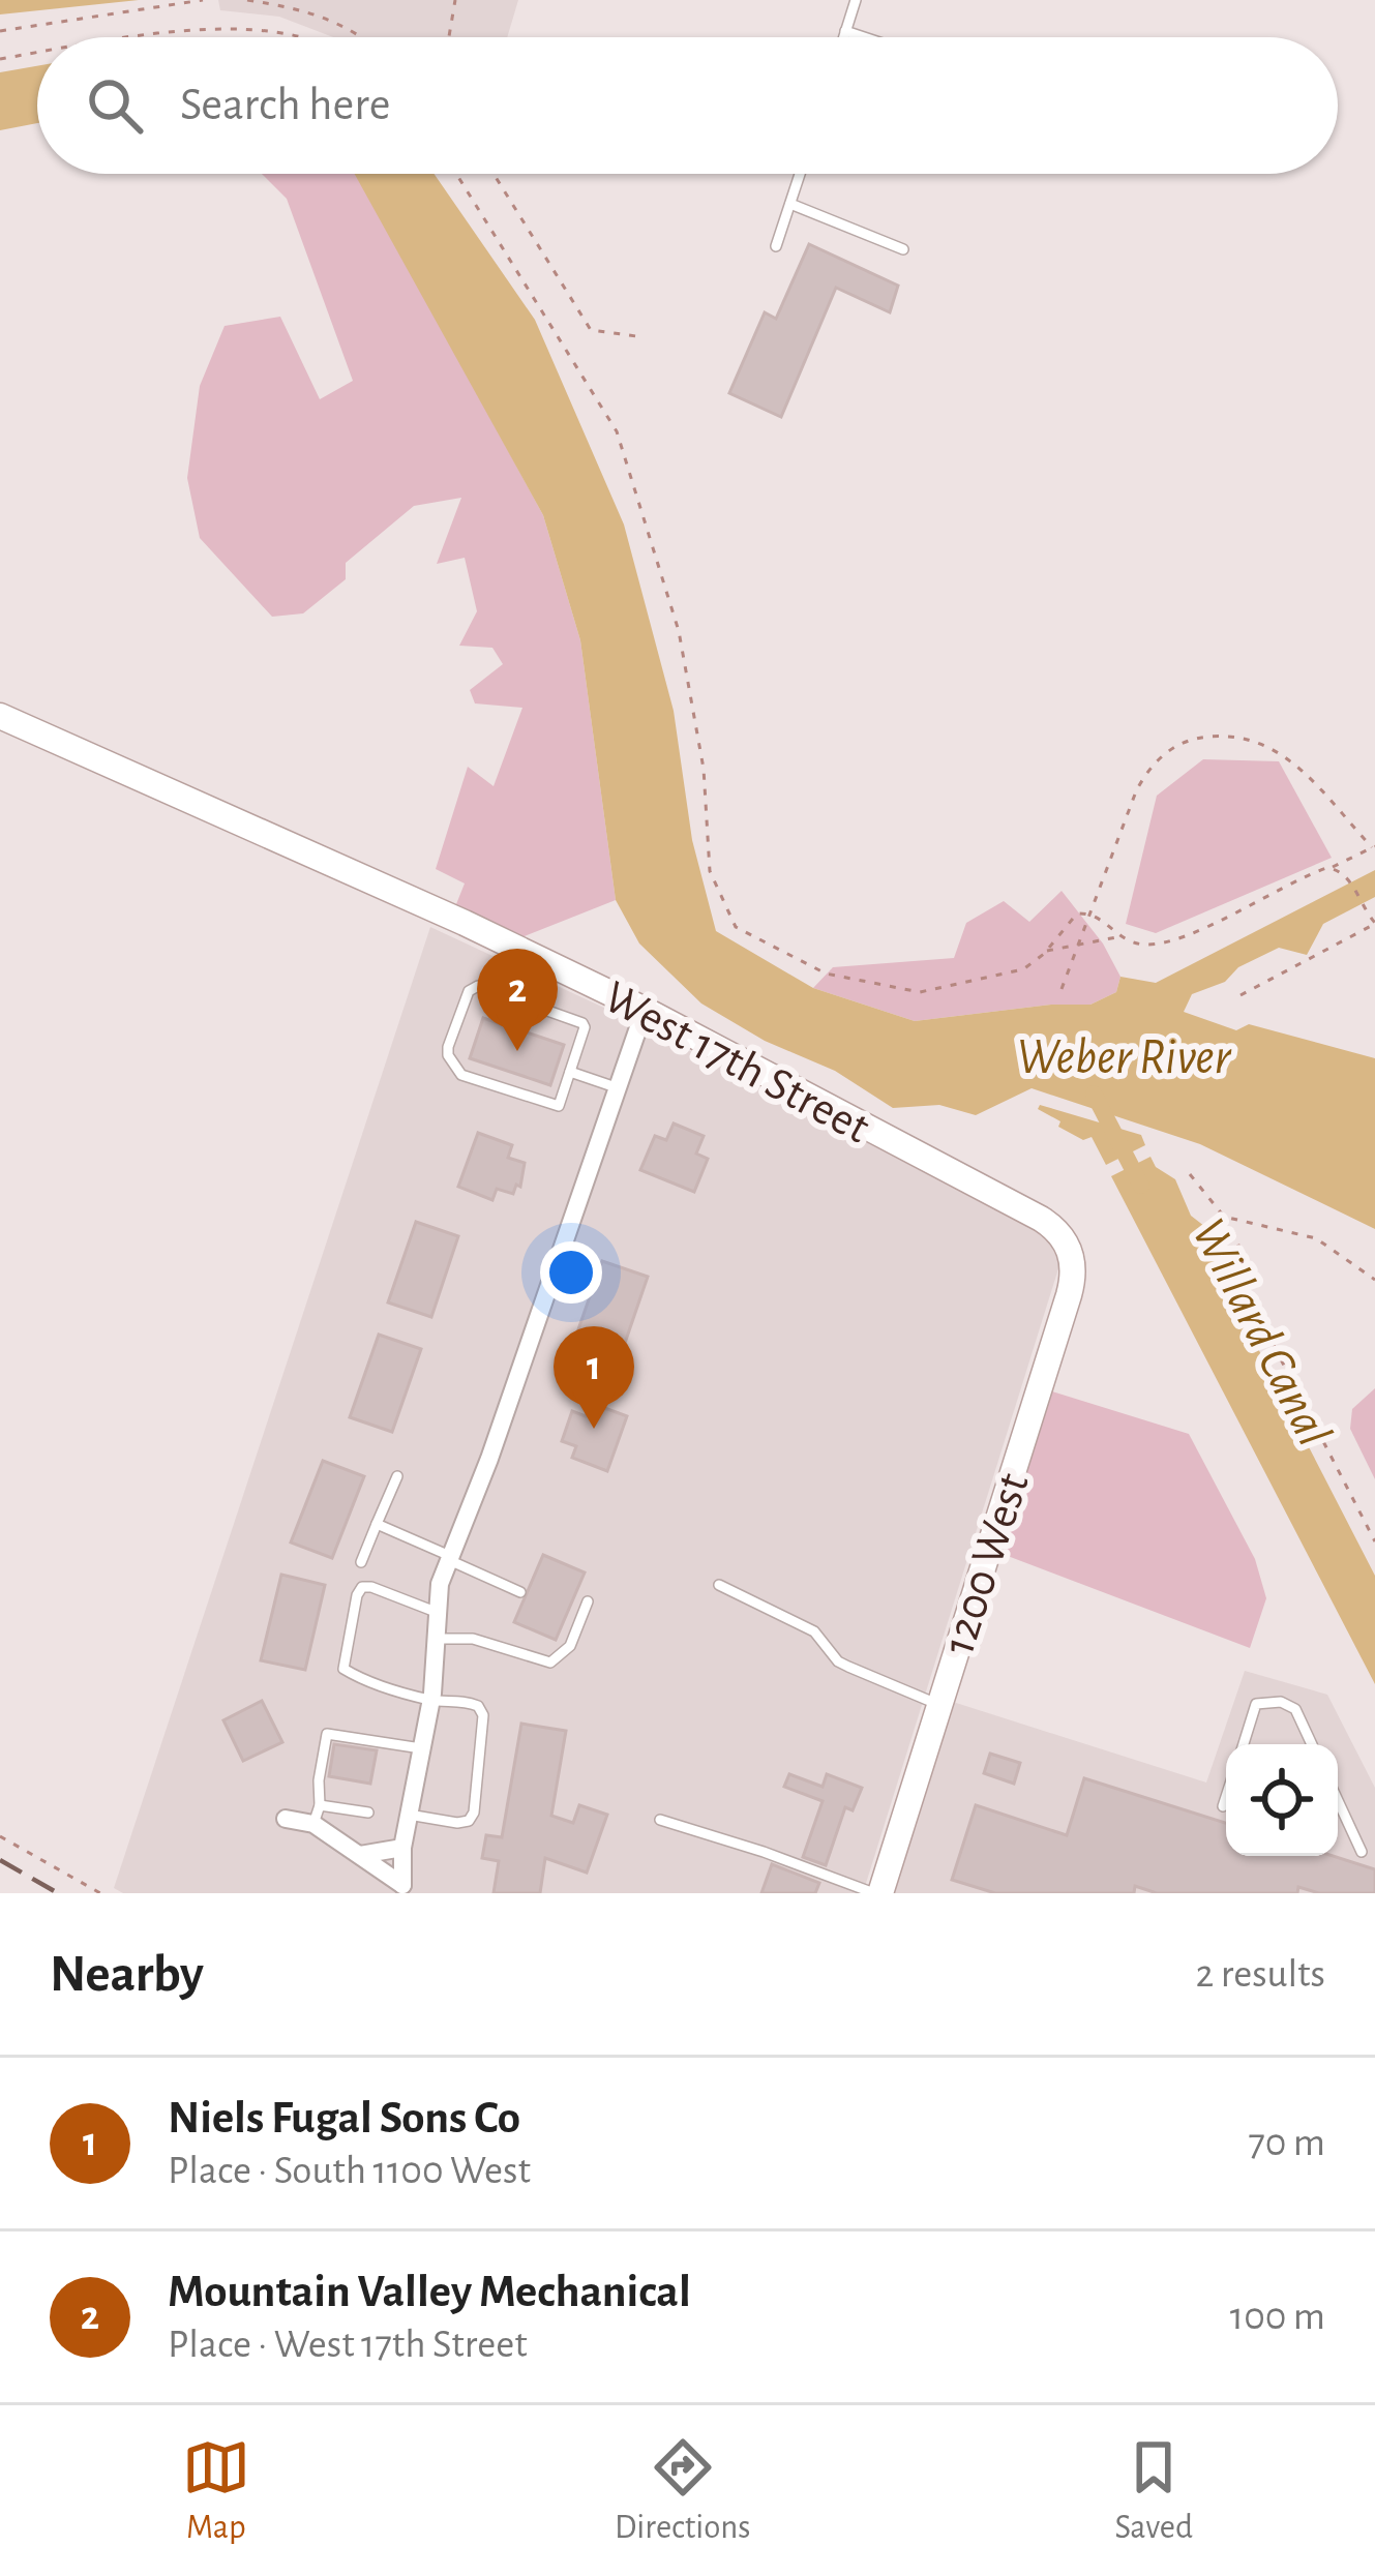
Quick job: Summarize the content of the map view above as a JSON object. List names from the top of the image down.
{
  "streets": {
    "street": ["West 17th Street", "1200 West"]
  },
  "crossings": [
    ["West 17th Street", "1200 West"]
  ],
  "water": ["Weber River", "Willard Canal"],
  "page": {
    "search": "Search here",
    "pins": ["2", "1"],
    "heading": ["Nearby", "2 results"],
    "list": [
      {
        "mark": "1",
        "name": "Niels Fugal Sons Co",
        "note": "Place · South 1100 West",
        "value": "70 m"
      },
      {
        "mark": "2",
        "name": "Mountain Valley Mechanical",
        "note": "Place · West 17th Street",
        "value": "100 m"
      }
    ],
    "nav": ["Map", "Directions", "Saved"]
  }
}
